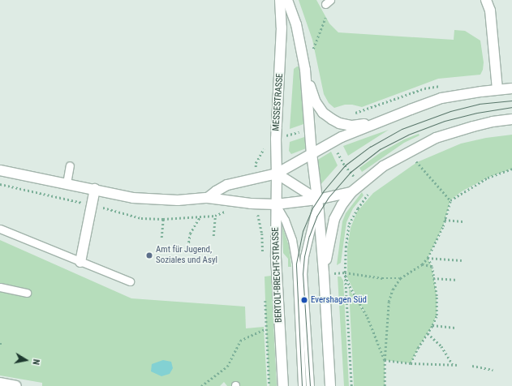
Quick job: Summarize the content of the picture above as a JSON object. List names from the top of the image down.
{
  "streets": {
    "main road": ["MESSESTRASSE", "BERTOLT-BRECHT-STRASSE"]
  },
  "crossings": [
    ["MESSESTRASSE", "BERTOLT-BRECHT-STRASSE"]
  ],
  "places": ["Amt für Jugend, Soziales und Asyl", "Evershagen Süd"],
  "north": "right"
}
